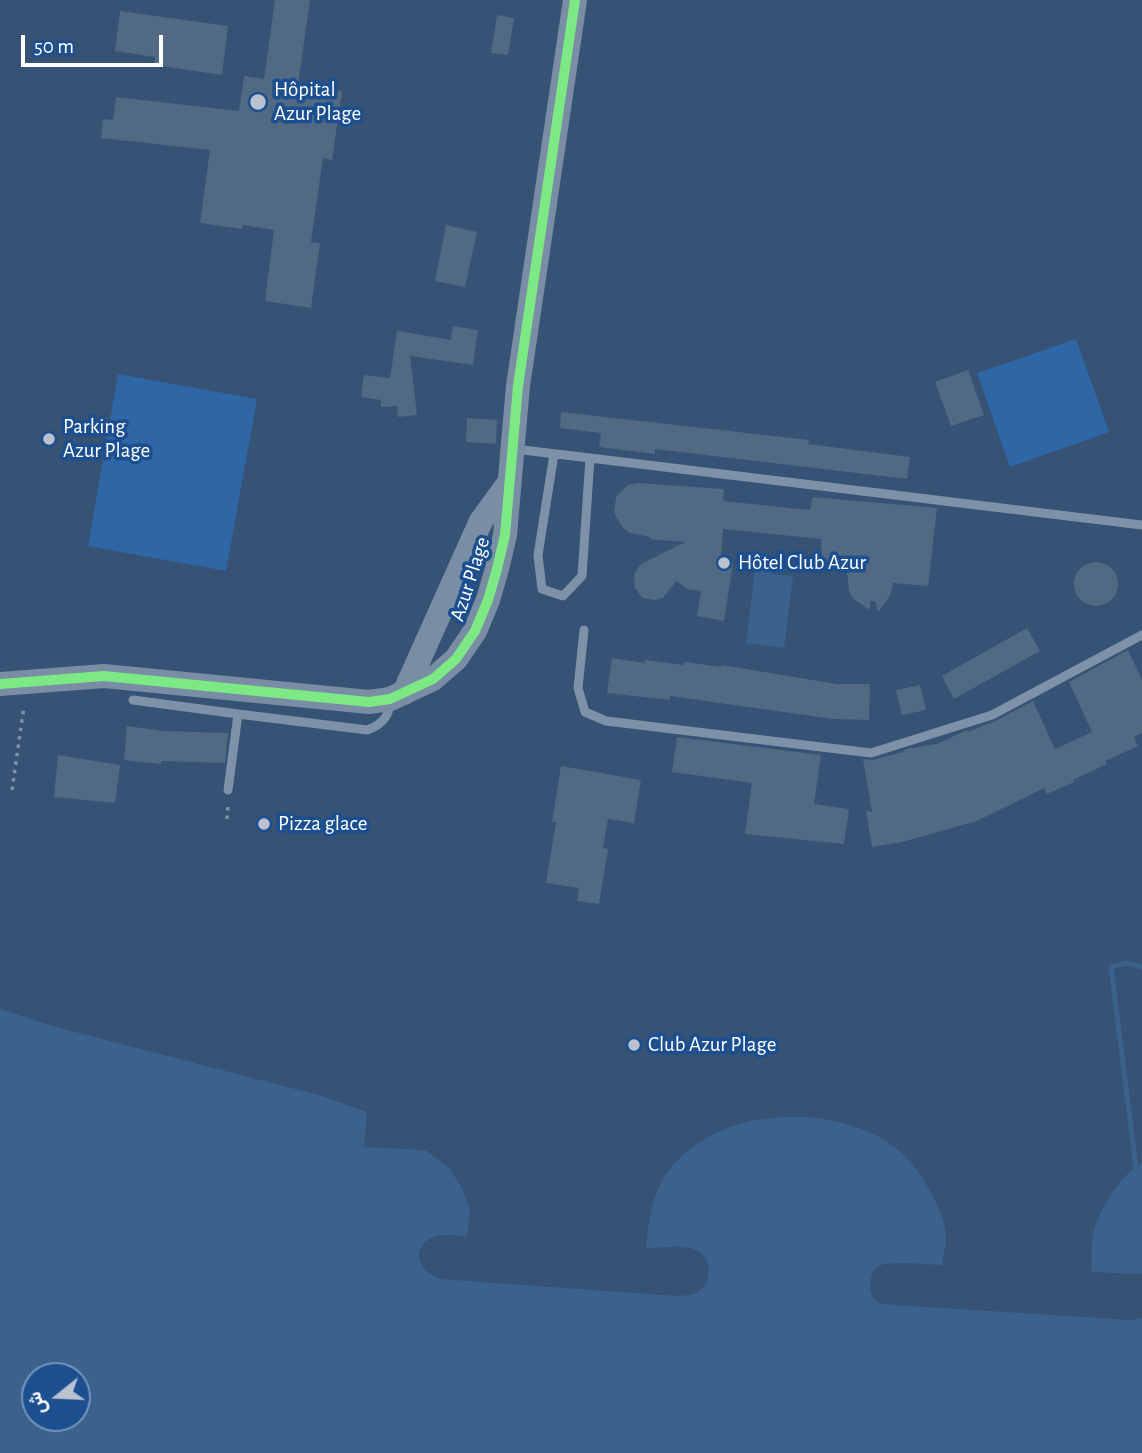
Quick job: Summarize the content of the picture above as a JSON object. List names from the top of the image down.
{
  "streets": {
    "street": ["Azur Plage"]
  },
  "places": [
    "Hôpital Azur Plage",
    "Parking Azur Plage",
    "Hôtel Club Azur",
    "Pizza glace",
    "Club Azur Plage"
  ],
  "scale_bar": "50 m",
  "north": "left"
}
